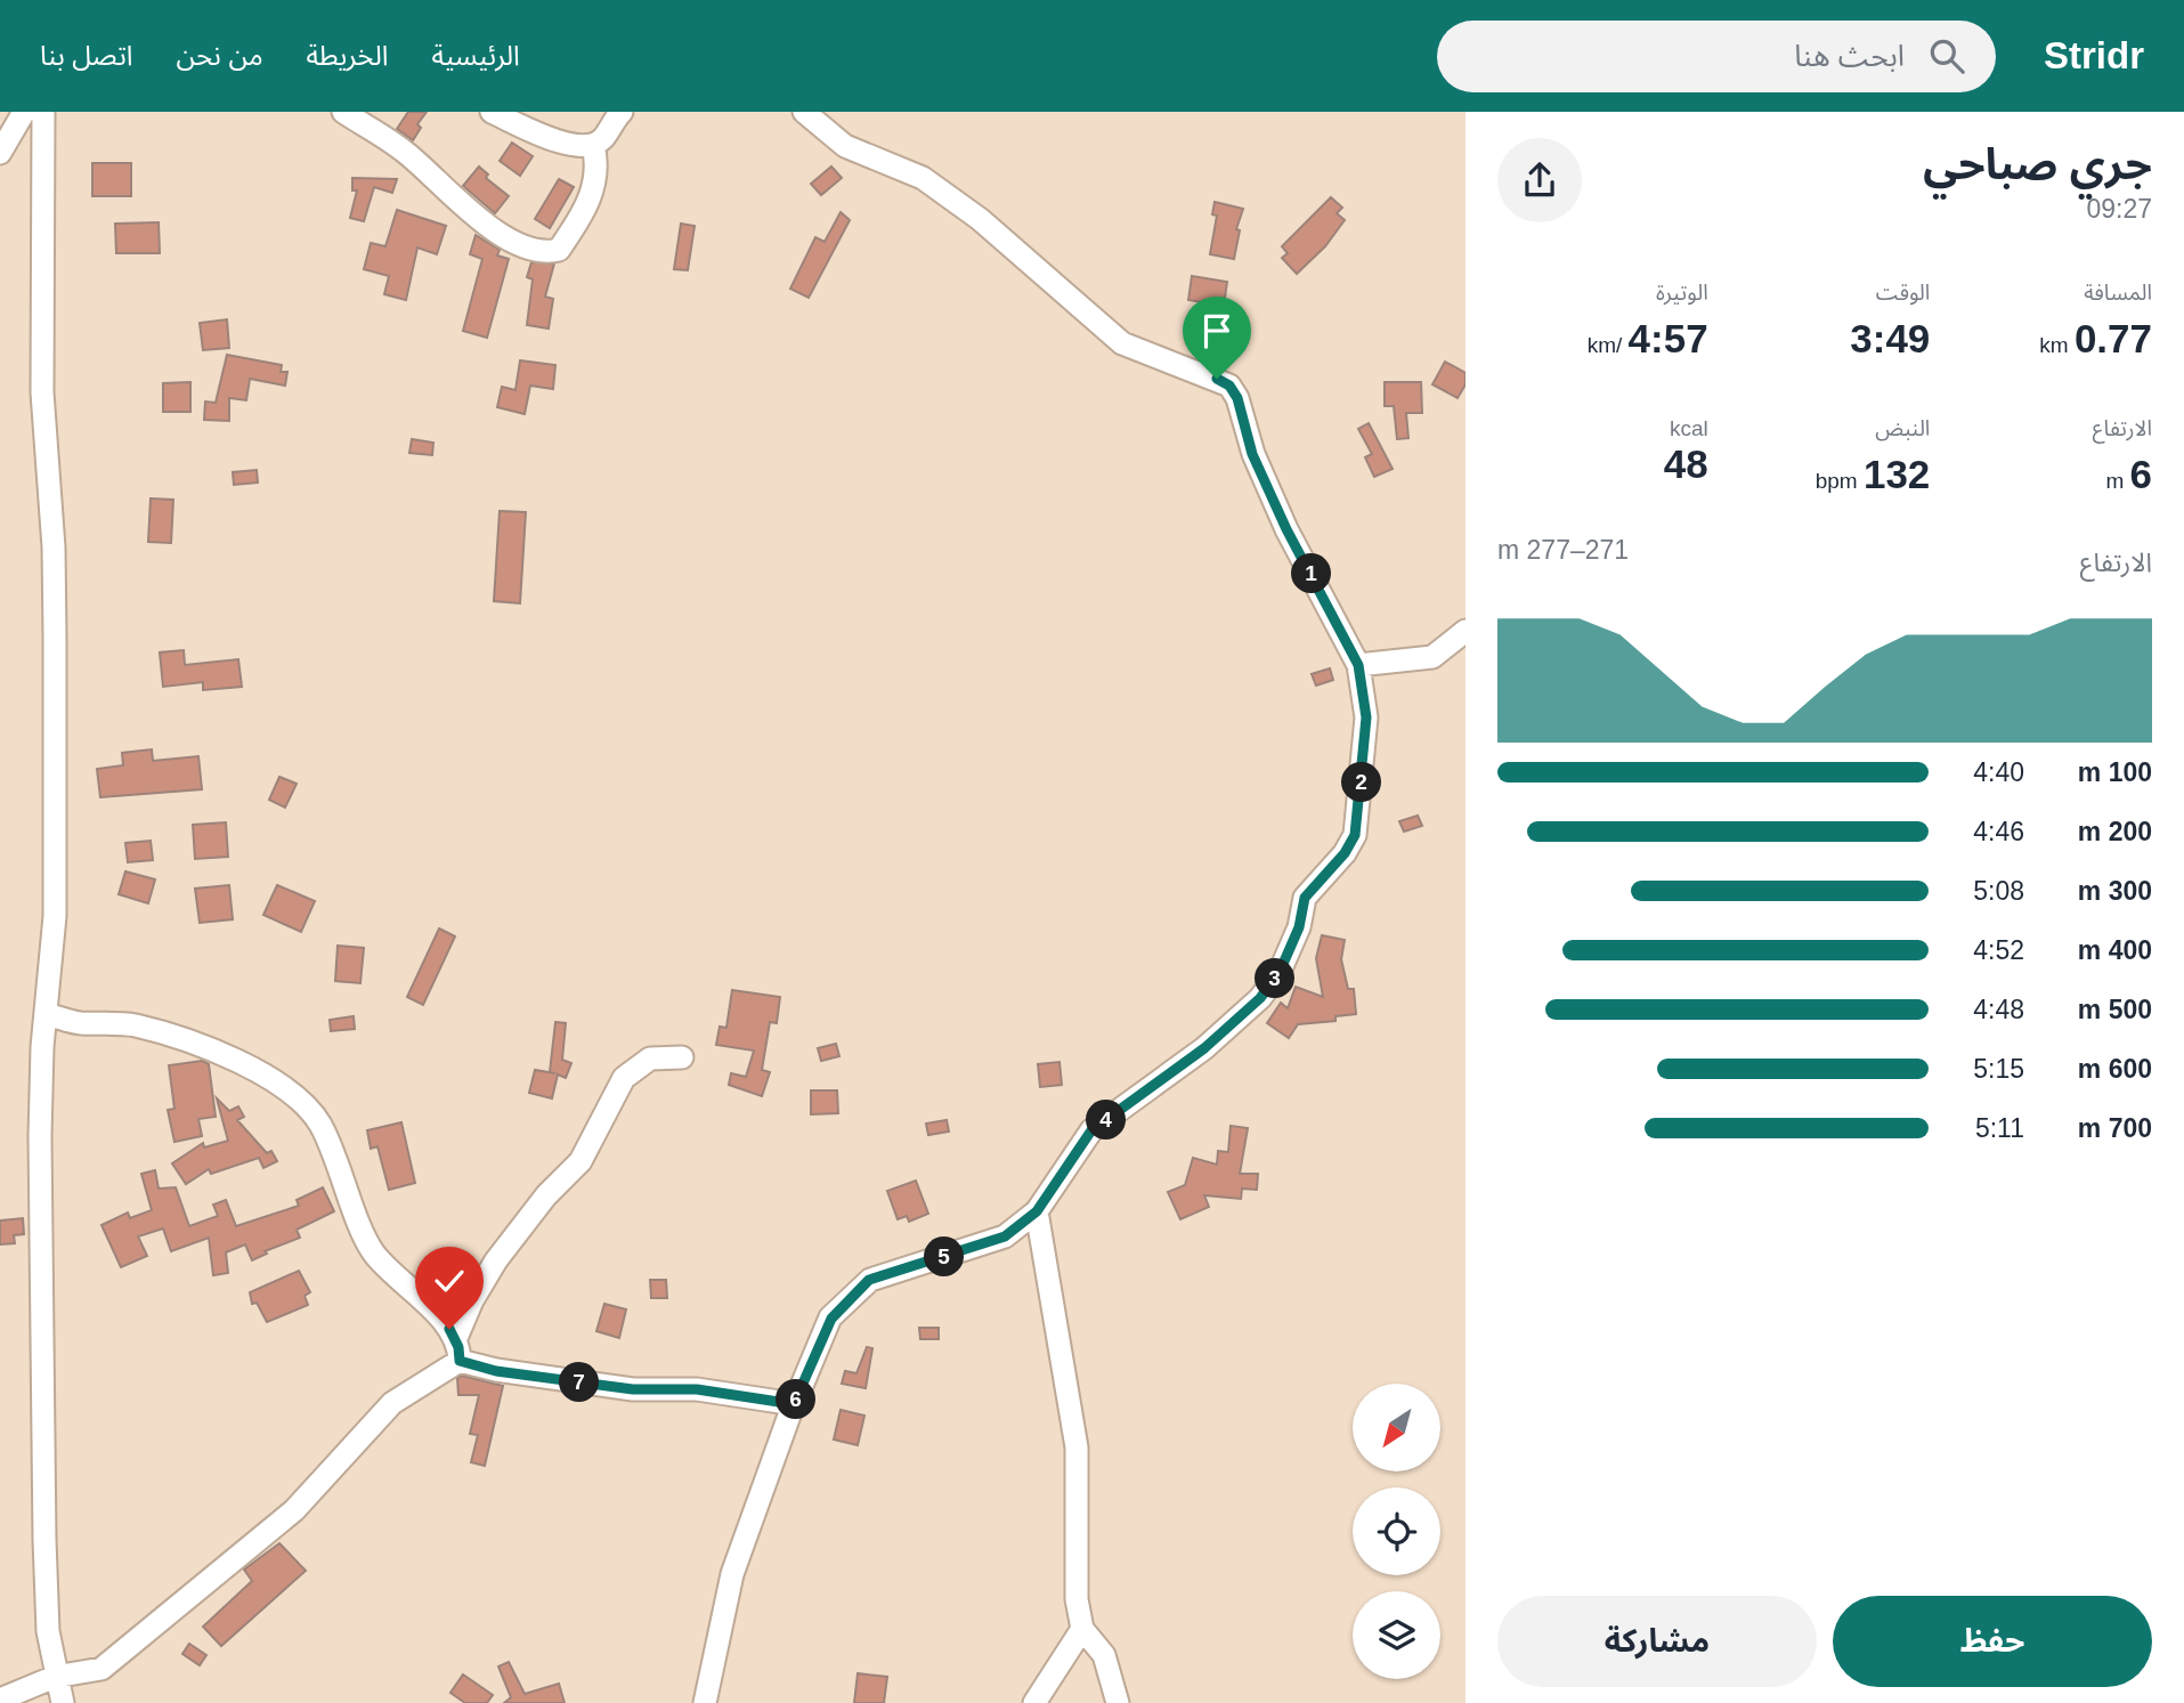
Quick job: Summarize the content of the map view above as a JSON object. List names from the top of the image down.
{
  "north": "bottom left",
  "page": {
    "header": "Stridr",
    "search": "ابحث هنا",
    "nav": [
      "الرئيسية",
      "الخريطة",
      "من نحن",
      "اتصل بنا"
    ],
    "heading": ["جري صباحي", "09:27"],
    "stats": [
      ["المسافة", "0.77 km"],
      ["الوقت", "3:49"],
      ["الوتيرة", "4:57 /km"],
      ["الارتفاع", "6 m"],
      ["النبض", "132 bpm"],
      ["kcal", "48"]
    ],
    "chart": ["الارتفاع", "271–277 m"],
    "pins": [
      "1",
      "2",
      "3",
      "4",
      "5",
      "7",
      "6"
    ],
    "list": [
      {
        "name": "100 m",
        "note": "4:40"
      },
      {
        "name": "200 m",
        "note": "4:46"
      },
      {
        "name": "300 m",
        "note": "5:08"
      },
      {
        "name": "400 m",
        "note": "4:52"
      },
      {
        "name": "500 m",
        "note": "4:48"
      },
      {
        "name": "600 m",
        "note": "5:15"
      },
      {
        "name": "700 m",
        "note": "5:11"
      }
    ],
    "buttons": ["حفظ", "مشاركة"]
  }
}
